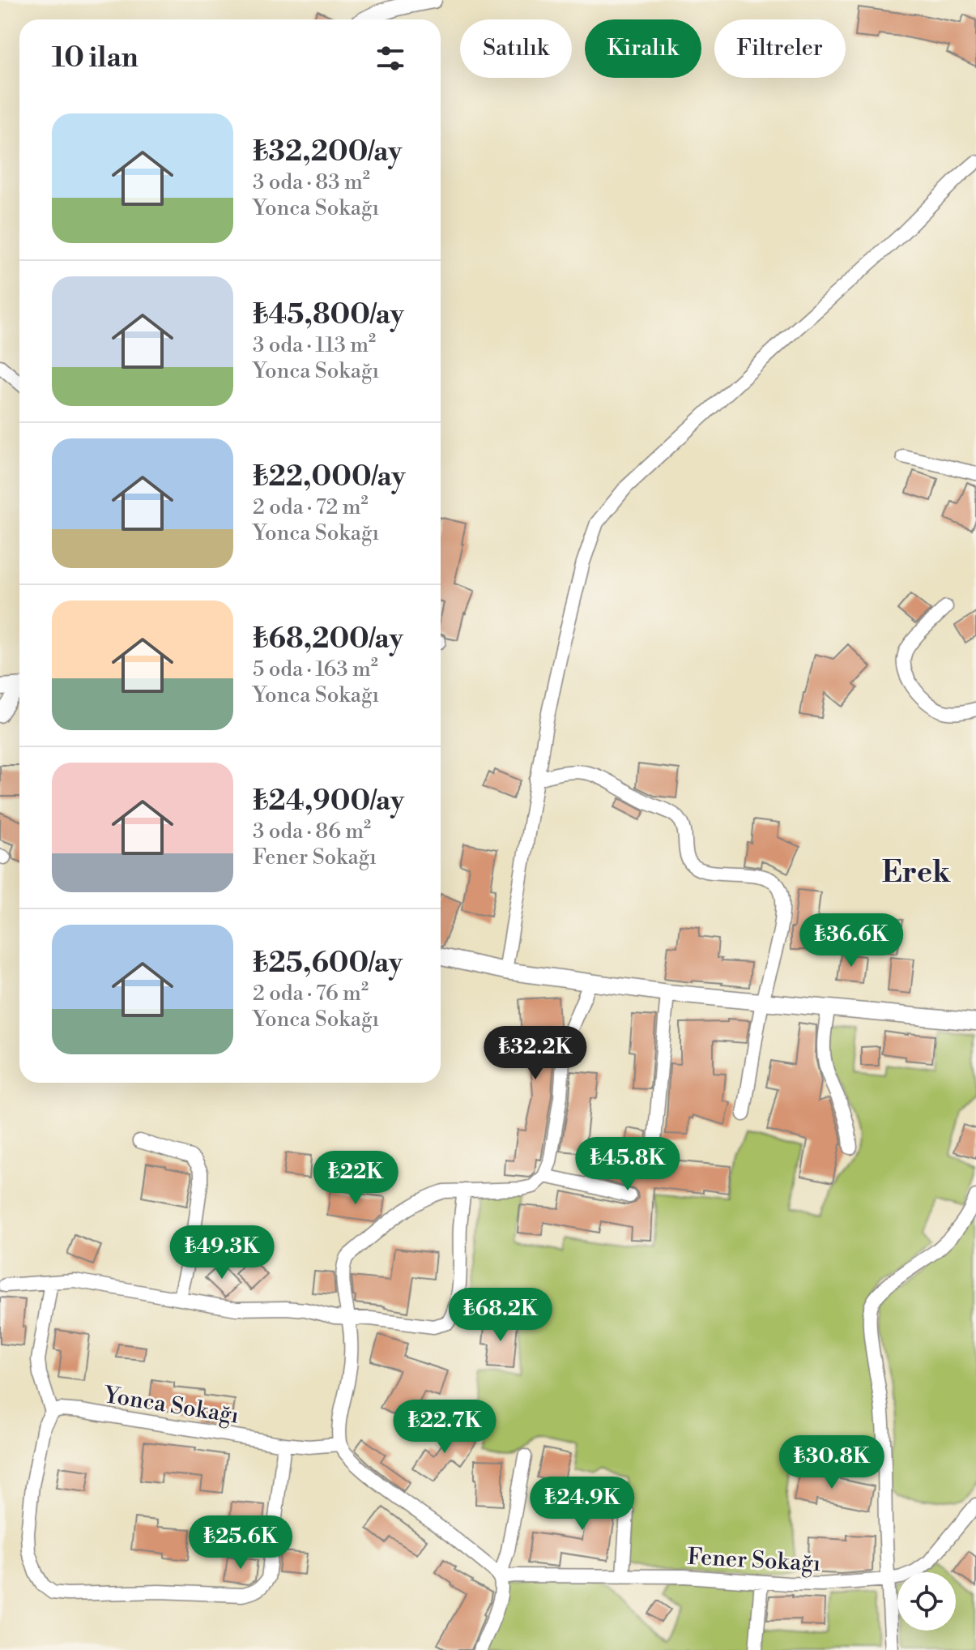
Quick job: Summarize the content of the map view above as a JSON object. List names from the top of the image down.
{
  "streets": {
    "street": ["Yonca Sokağı", "Fener Sokağı"]
  },
  "districts": ["Erek"],
  "page": {
    "chip": ["Satılık", "Kiralık", "Filtreler"],
    "heading": "10 ilan",
    "list": [
      {
        "name": "₺32,200/ay",
        "note": "3 oda · 83 m² · Yonca Sokağı"
      },
      {
        "name": "₺45,800/ay",
        "note": "3 oda · 113 m² · Yonca Sokağı"
      },
      {
        "name": "₺22,000/ay",
        "note": "2 oda · 72 m² · Yonca Sokağı"
      },
      {
        "name": "₺68,200/ay",
        "note": "5 oda · 163 m² · Yonca Sokağı"
      },
      {
        "name": "₺24,900/ay",
        "note": "3 oda · 86 m² · Fener Sokağı"
      },
      {
        "name": "₺25,600/ay",
        "note": "2 oda · 76 m² · Yonca Sokağı"
      }
    ],
    "price": [
      "₺36.6K",
      "₺32.2K",
      "₺45.8K",
      "₺22K",
      "₺49.3K",
      "₺68.2K",
      "₺22.7K",
      "₺30.8K",
      "₺24.9K",
      "₺25.6K"
    ]
  }
}
